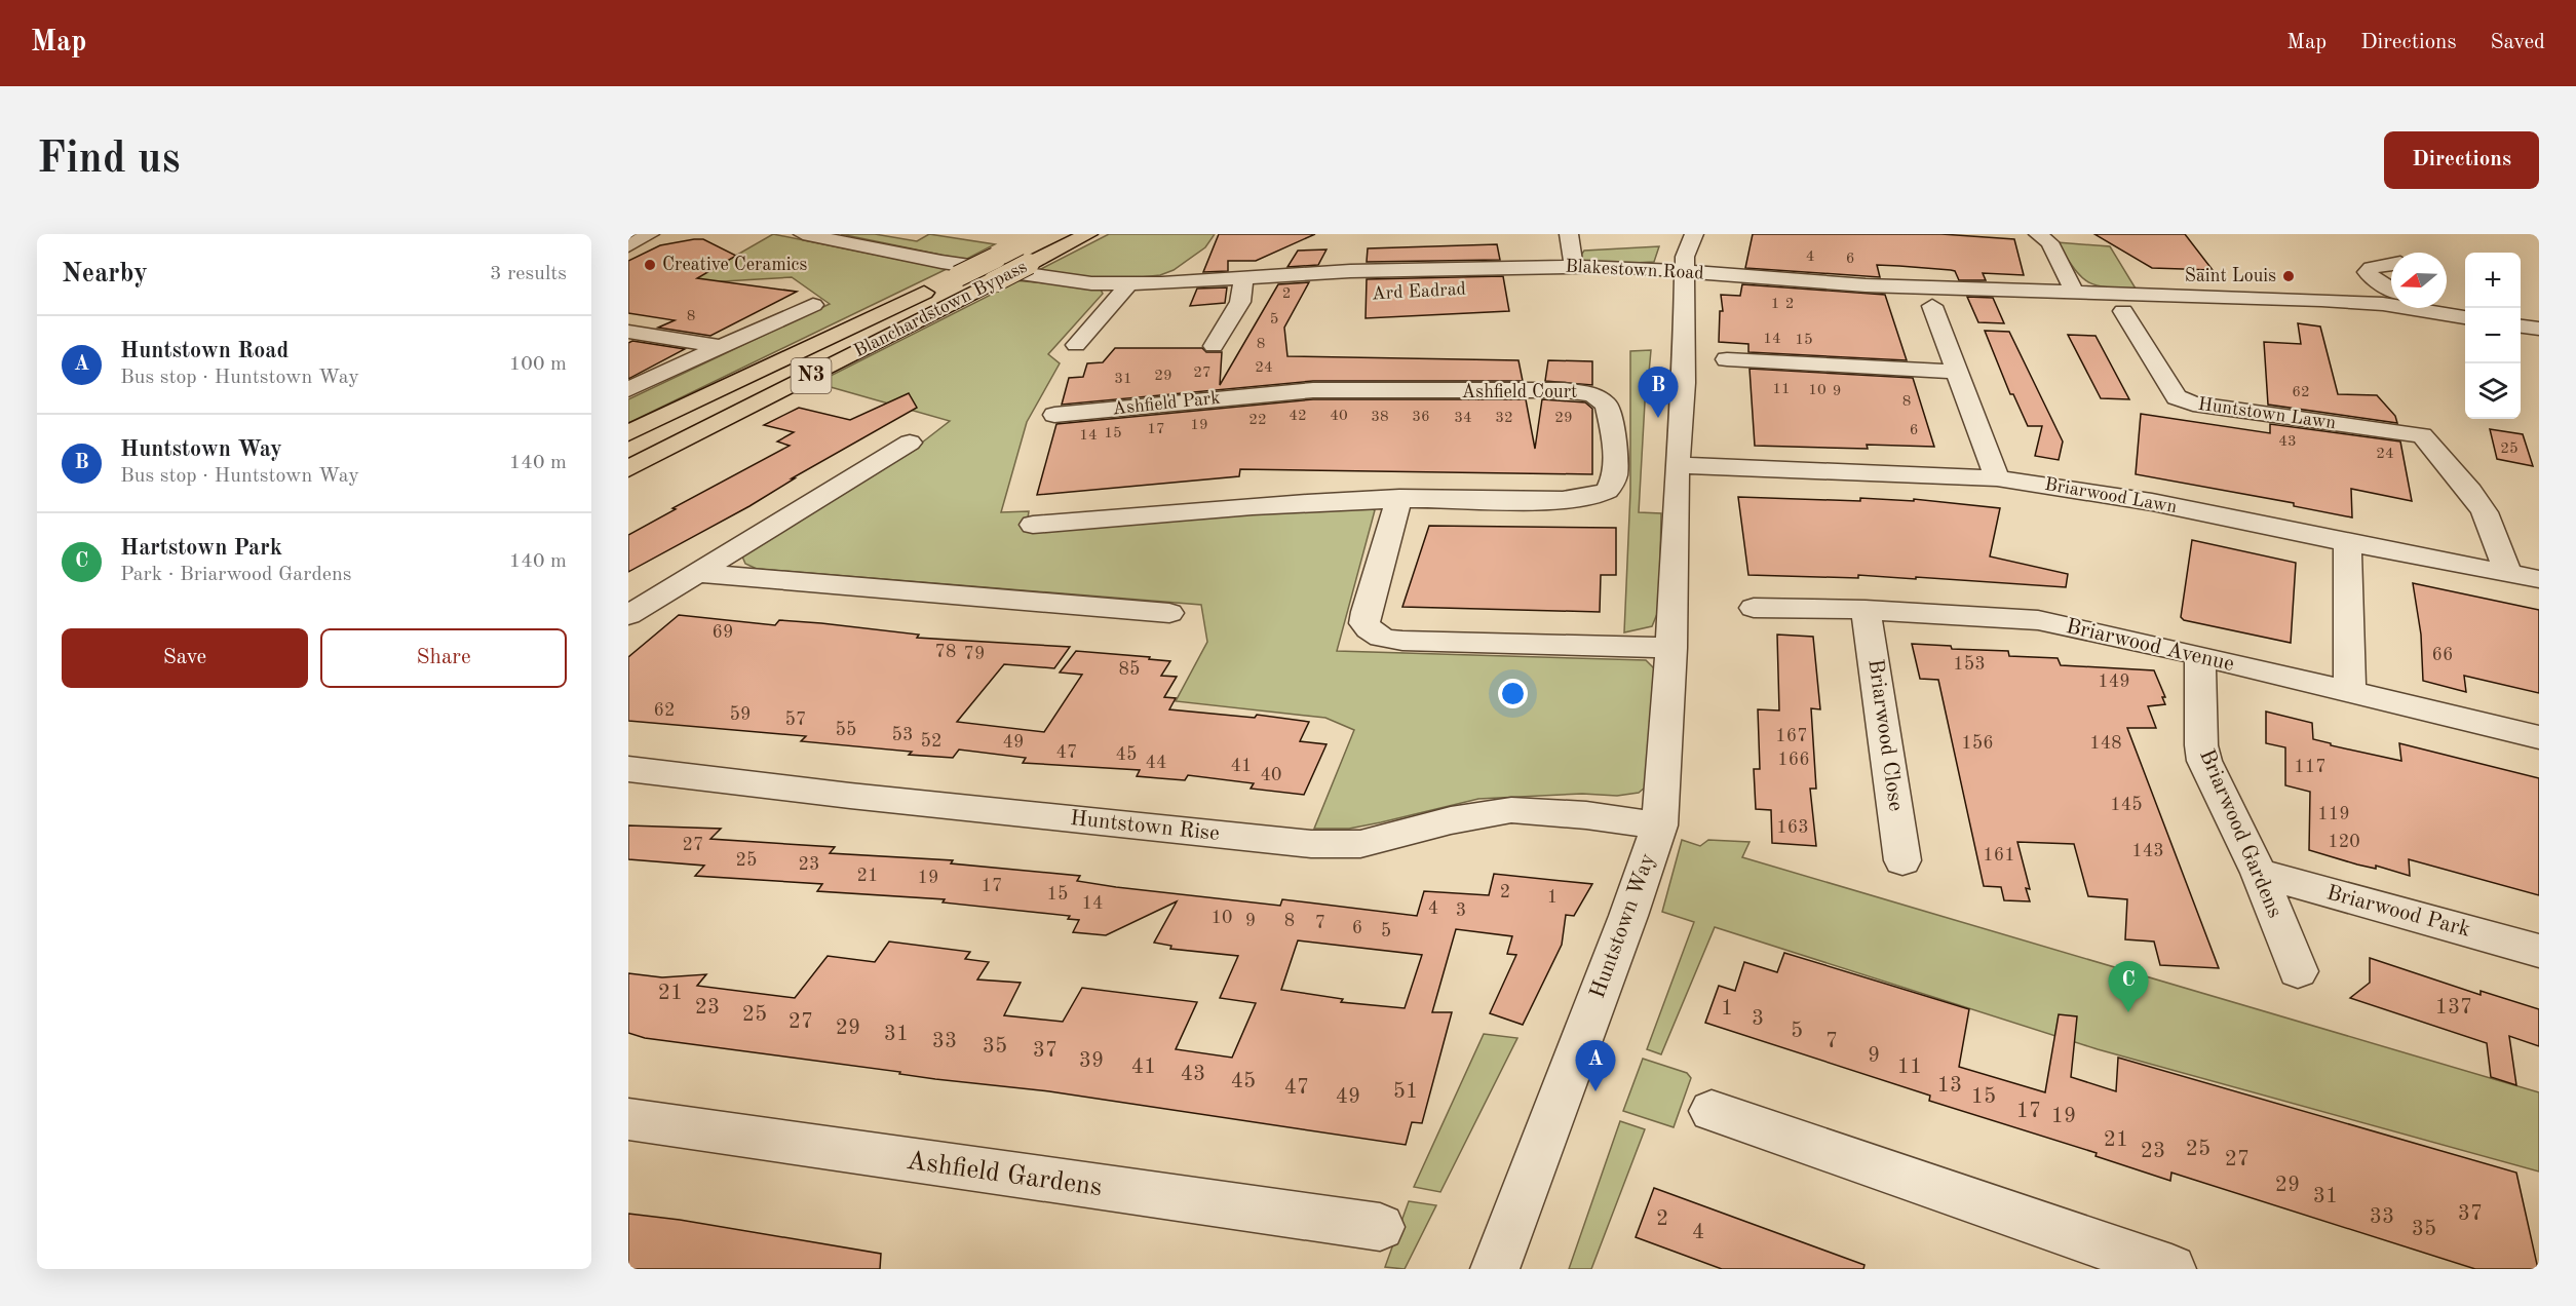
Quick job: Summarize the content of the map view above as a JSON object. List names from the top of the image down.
{
  "streets": {
    "highway": ["Blanchardstown Bypass", "N3"],
    "street": [
      "Blakestown Road",
      "Ard Eadrad",
      "Ashfield Court",
      "Ashfield Park",
      "Huntstown Lawn",
      "Briarwood Lawn",
      "Briarwood Avenue",
      "Briarwood Close",
      "Huntstown Rise",
      "Briarwood Gardens",
      "Briarwood Park",
      "Huntstown Way",
      "Ashfield Gardens"
    ]
  },
  "crossings": [
    ["Blakestown Road", "Ard Eadrad"],
    ["Blakestown Road", "Huntstown Way"],
    ["Ashfield Court", "Ashfield Park"],
    ["Huntstown Lawn", "Briarwood Lawn"],
    ["Briarwood Lawn", "Huntstown Way"],
    ["Briarwood Avenue", "Briarwood Close"],
    ["Briarwood Avenue", "Briarwood Gardens"],
    ["Huntstown Rise", "Huntstown Way"],
    ["Briarwood Gardens", "Briarwood Park"]
  ],
  "places": ["Creative Ceramics", "Saint Louis"],
  "house_numbers": [
    "4",
    "6",
    "2",
    "1",
    "2",
    "8",
    "5",
    "14",
    "15",
    "8",
    "24",
    "27",
    "29",
    "31",
    "11",
    "10",
    "9",
    "62",
    "8",
    "42",
    "40",
    "38",
    "36",
    "34",
    "32",
    "29",
    "22",
    "19",
    "17",
    "6",
    "15",
    "14",
    "43",
    "25",
    "24",
    "69",
    "78",
    "79",
    "66",
    "153",
    "85",
    "149",
    "62",
    "59",
    "57",
    "55",
    "53",
    "167",
    "52",
    "49",
    "156",
    "148",
    "47",
    "45",
    "166",
    "44",
    "41",
    "117",
    "40",
    "145",
    "119",
    "163",
    "120",
    "27",
    "143",
    "161",
    "25",
    "23",
    "21",
    "19",
    "17",
    "2",
    "15",
    "1",
    "14",
    "4",
    "3",
    "10",
    "9",
    "8",
    "7",
    "6",
    "5",
    "21",
    "23",
    "137",
    "1",
    "25",
    "3",
    "27",
    "29",
    "5",
    "31",
    "33",
    "7",
    "35",
    "37",
    "9",
    "39",
    "41",
    "11",
    "43",
    "45",
    "13",
    "47",
    "51",
    "49",
    "15",
    "17",
    "19",
    "21",
    "25",
    "23",
    "27",
    "29",
    "31",
    "37",
    "33",
    "2",
    "35",
    "4"
  ],
  "north": "left",
  "page": {
    "header": "Map",
    "nav": ["Map", "Directions", "Saved"],
    "buttons": [
      "Directions",
      ["Save", "Share"]
    ],
    "title": "Find us",
    "heading": ["Nearby", "3 results"],
    "map_buttons": ["+", "−"],
    "list": [
      {
        "mark": "A",
        "name": "Huntstown Road",
        "note": "Bus stop · Huntstown Way",
        "value": "100 m"
      },
      {
        "mark": "B",
        "name": "Huntstown Way",
        "note": "Bus stop · Huntstown Way",
        "value": "140 m"
      },
      {
        "mark": "C",
        "name": "Hartstown Park",
        "note": "Park · Briarwood Gardens",
        "value": "140 m"
      }
    ],
    "pins": ["B", "C", "A"]
  }
}
